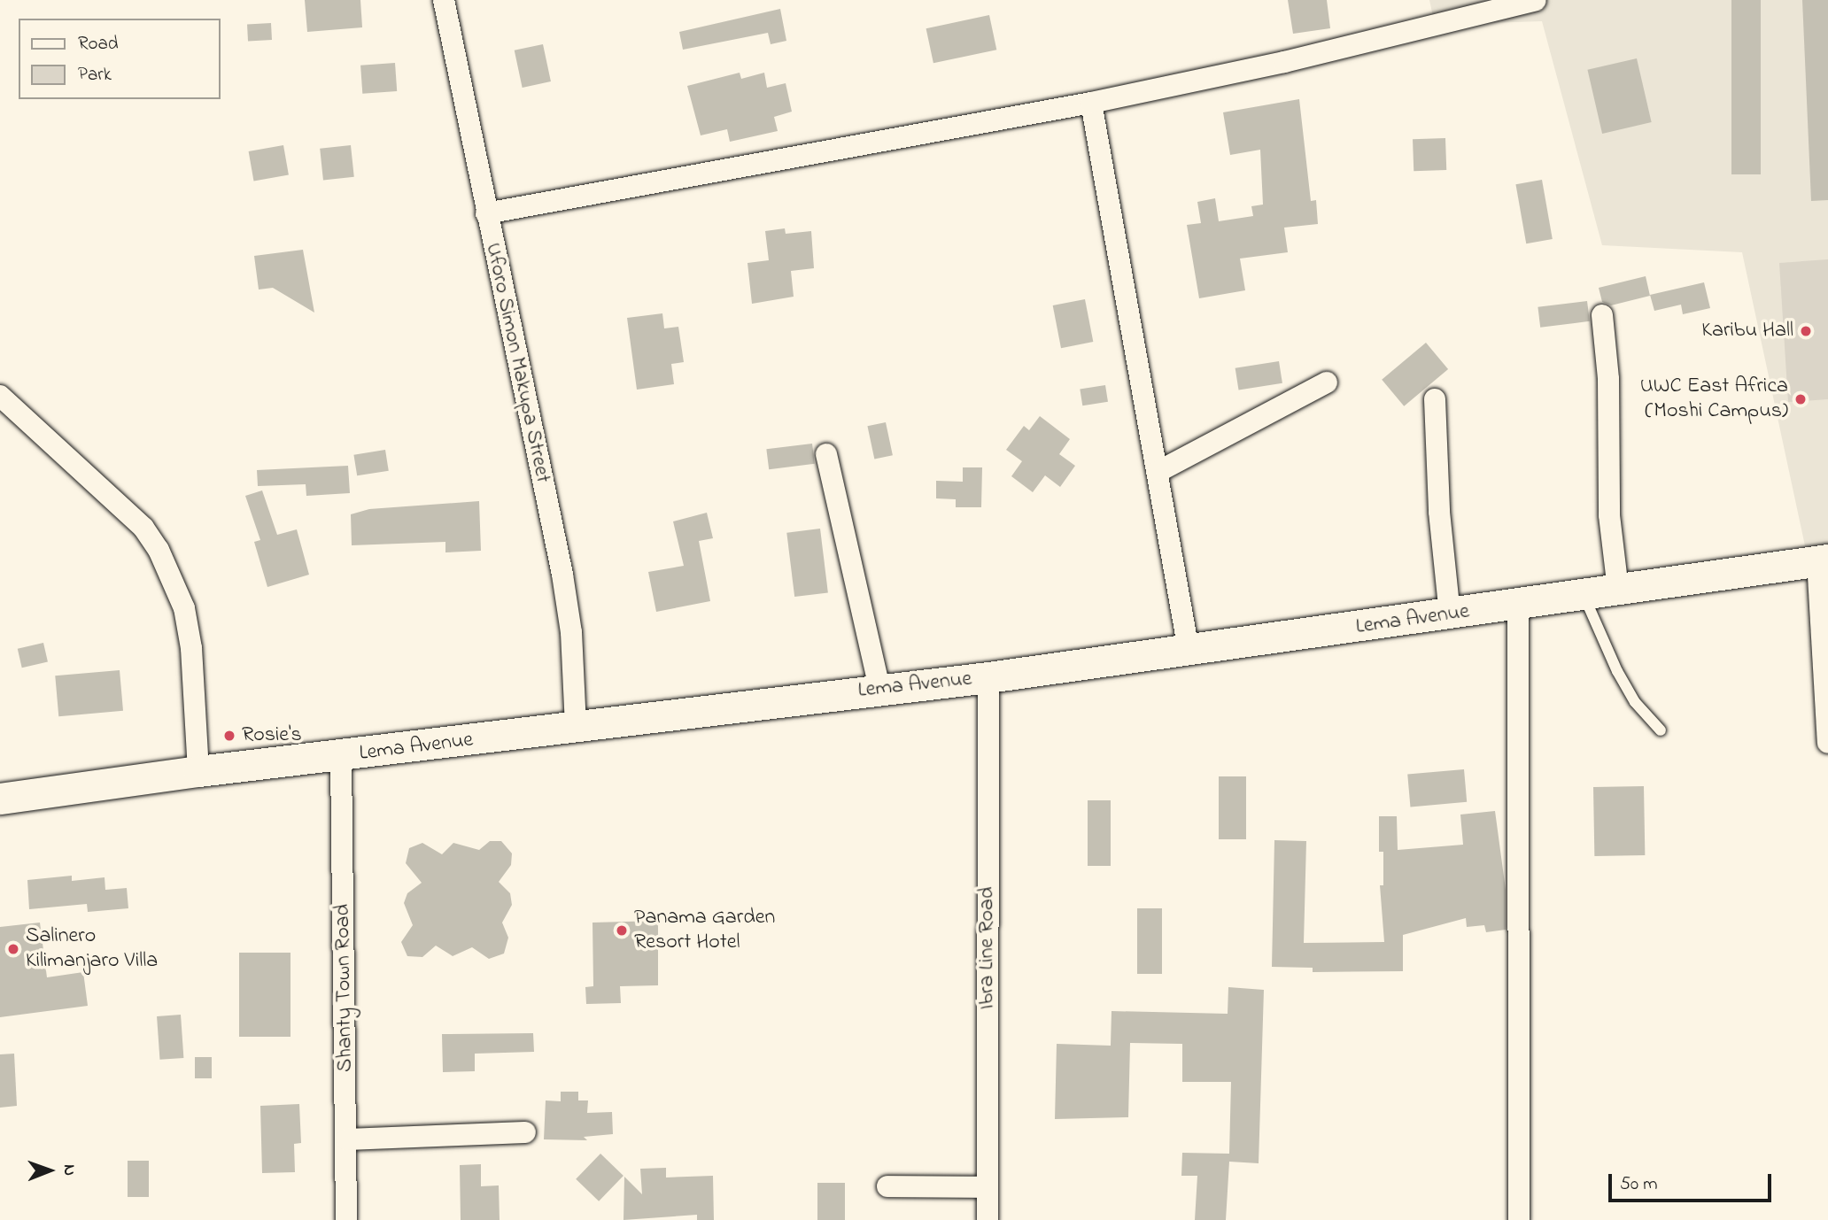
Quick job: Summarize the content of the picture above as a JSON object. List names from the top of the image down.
{
  "streets": {
    "main road": ["Lema Avenue"],
    "street": ["Uforo Simon Makupa Street", "Ibra Line Road", "Shanty Town Road"]
  },
  "crossings": [
    ["Uforo Simon Makupa Street", "Lema Avenue"],
    ["Lema Avenue", "Ibra Line Road"],
    ["Lema Avenue", "Shanty Town Road"]
  ],
  "places": [
    "Karibu Hall",
    "UWC East Africa (Moshi Campus)",
    "Rosie's",
    "Panama Garden Resort Hotel",
    "Salinero Kilimanjaro Villa"
  ],
  "legend": ["Road", "Park"],
  "scale_bar": "50 m",
  "north": "right"
}
